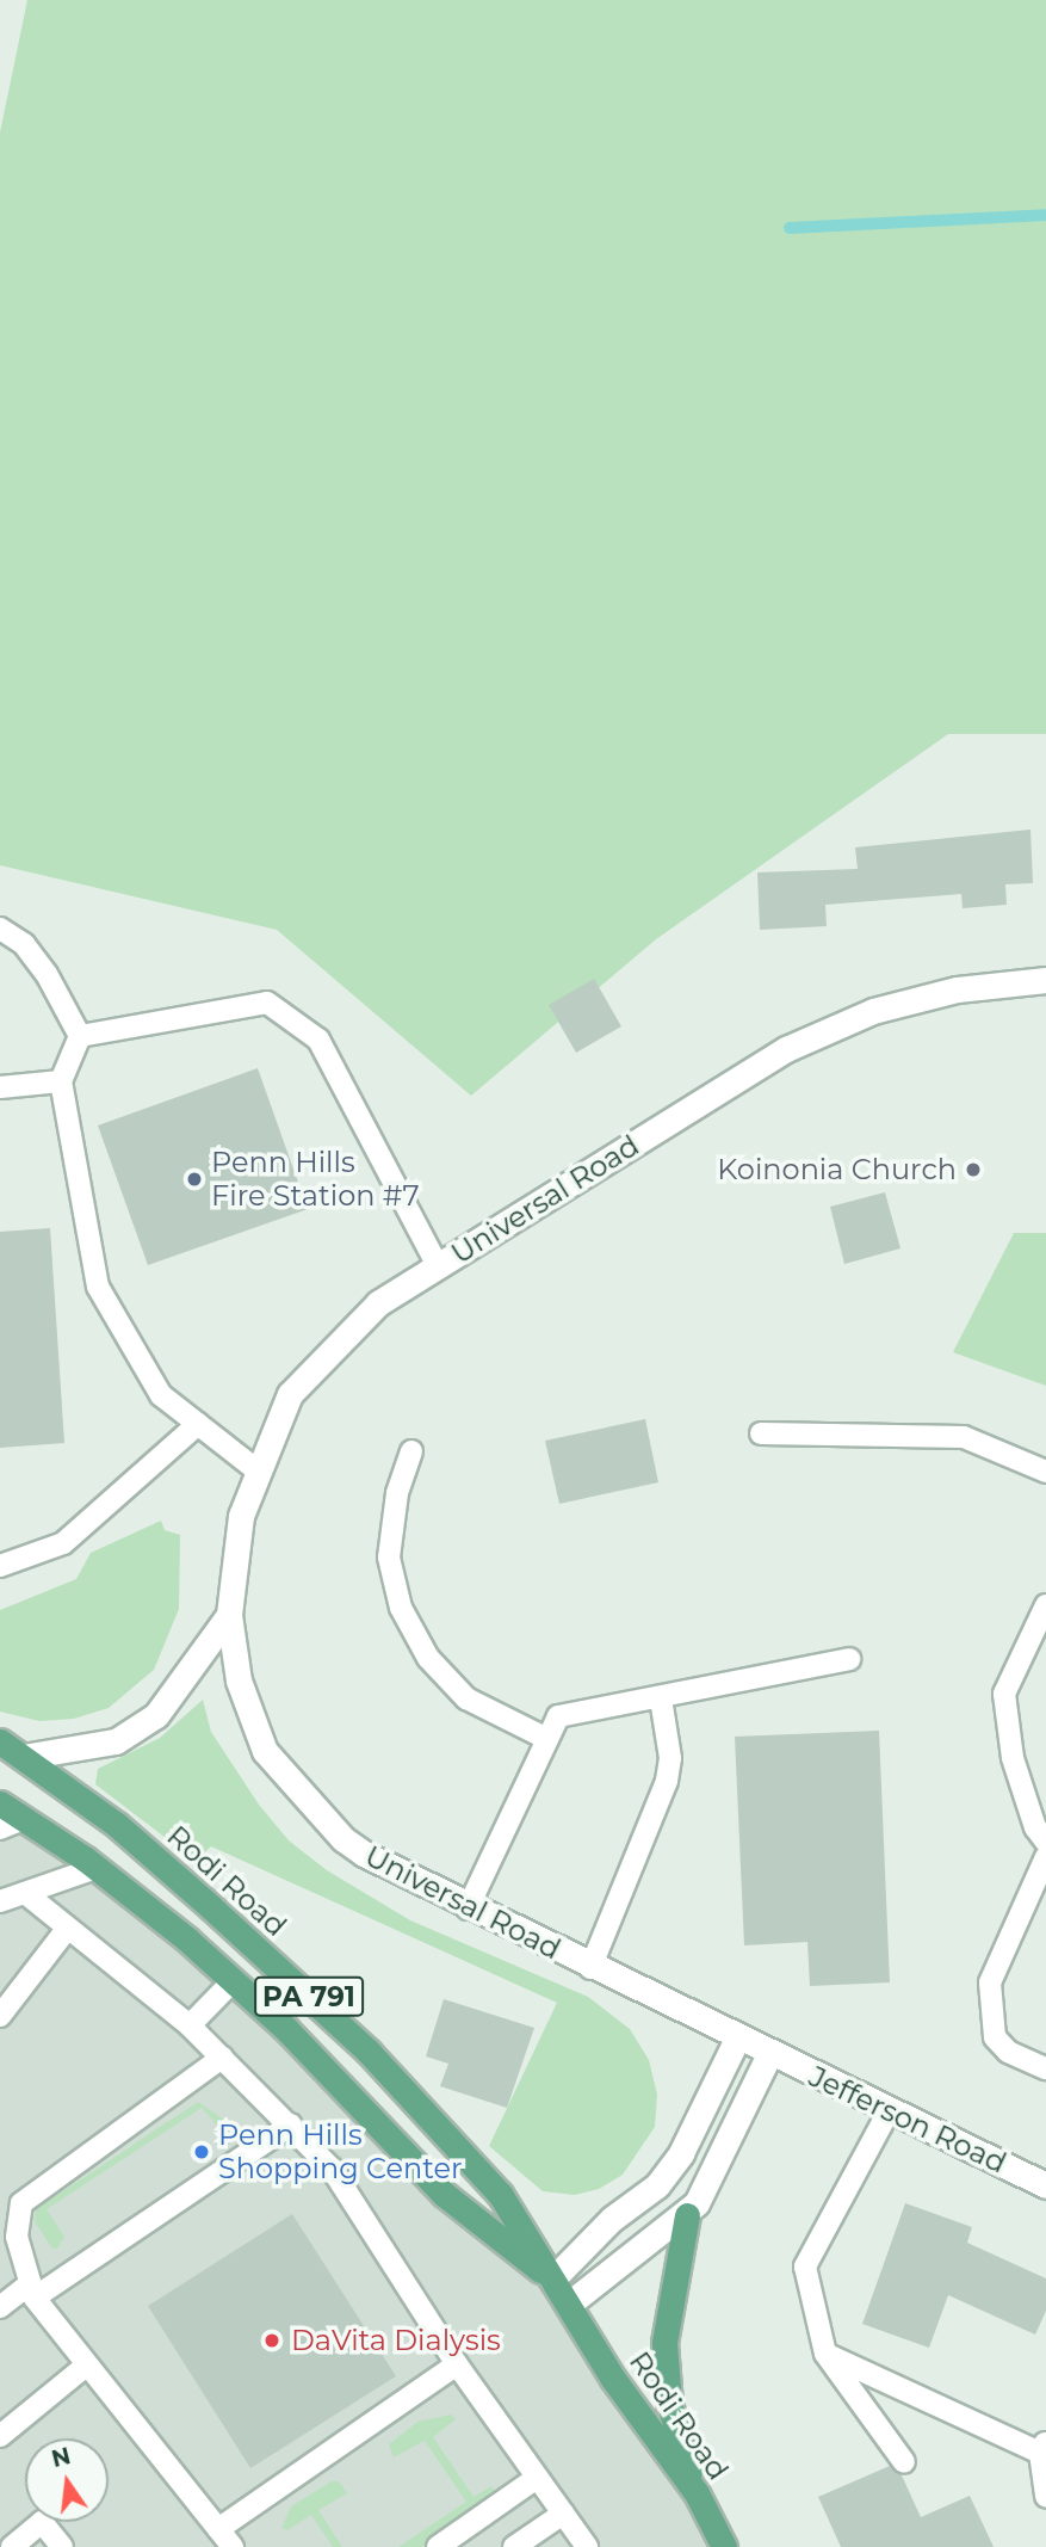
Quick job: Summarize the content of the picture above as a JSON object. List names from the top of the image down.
{
  "streets": {
    "main road": ["Rodi Road", "PA 791"],
    "street": ["Universal Road", "Jefferson Road"]
  },
  "crossings": [
    ["Universal Road", "Rodi Road"],
    ["Universal Road", "Jefferson Road"]
  ],
  "places": [
    "Koinonia Church",
    "Penn Hills Fire Station #7",
    "Penn Hills Shopping Center",
    "DaVita Dialysis"
  ],
  "north": "top"
}
